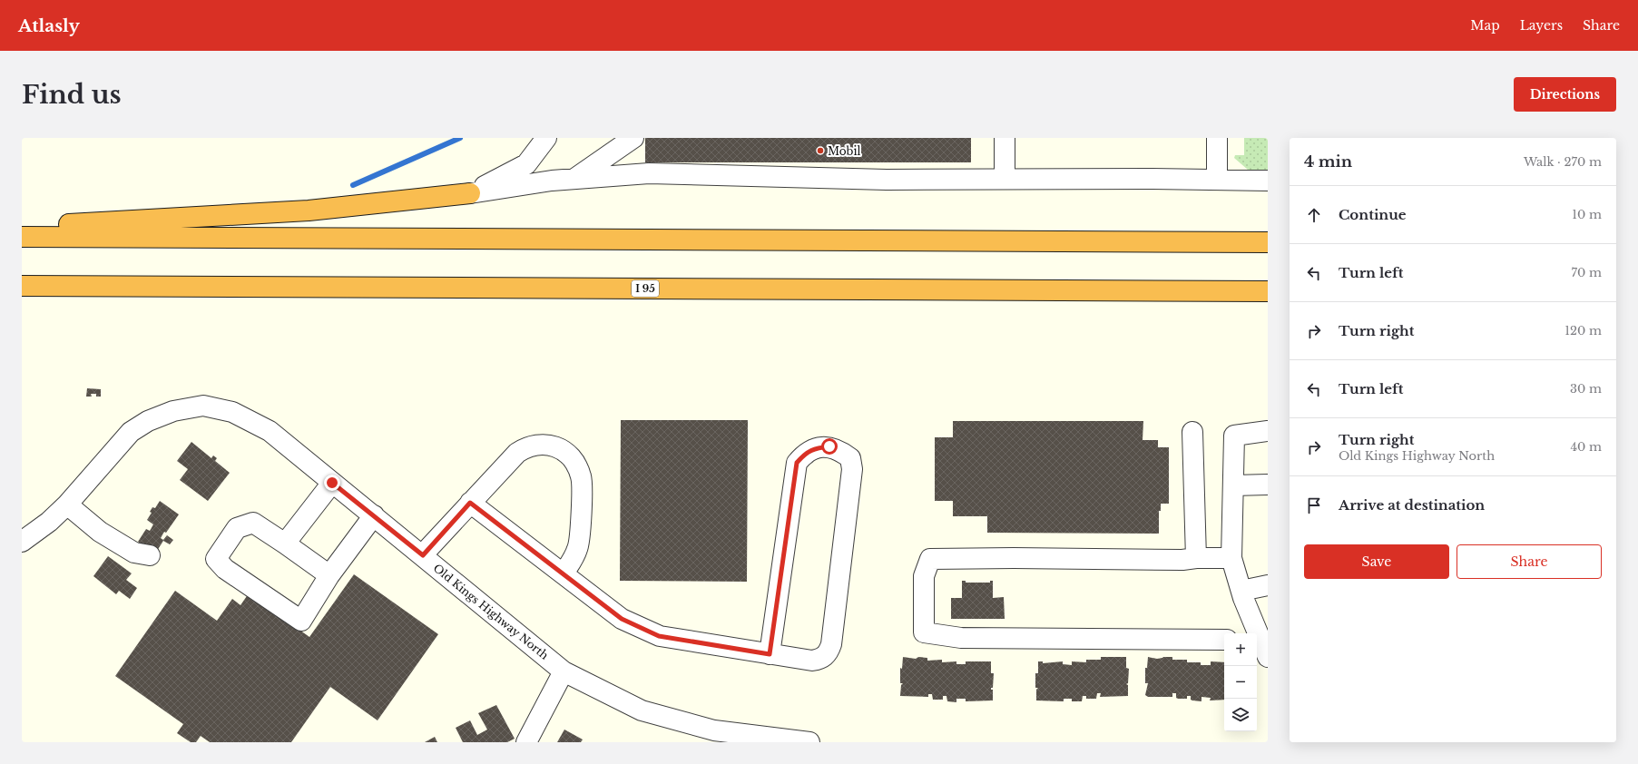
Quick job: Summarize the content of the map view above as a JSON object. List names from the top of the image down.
{
  "streets": {
    "highway": ["I 95"],
    "street": ["Old Kings Highway North"]
  },
  "places": ["Mobil"],
  "page": {
    "header": "Atlasly",
    "nav": ["Map", "Layers", "Share"],
    "buttons": [
      "Directions",
      ["Save", "Share"]
    ],
    "title": "Find us",
    "heading": ["4 min", "Walk · 270 m"],
    "list": [
      ["Continue", "10 m"],
      ["Turn left", "70 m"],
      ["Turn right", "120 m"],
      ["Turn left", "30 m"],
      ["Turn right", "Old Kings Highway North", "40 m"],
      "Arrive at destination"
    ],
    "map_buttons": ["+", "−"]
  }
}
